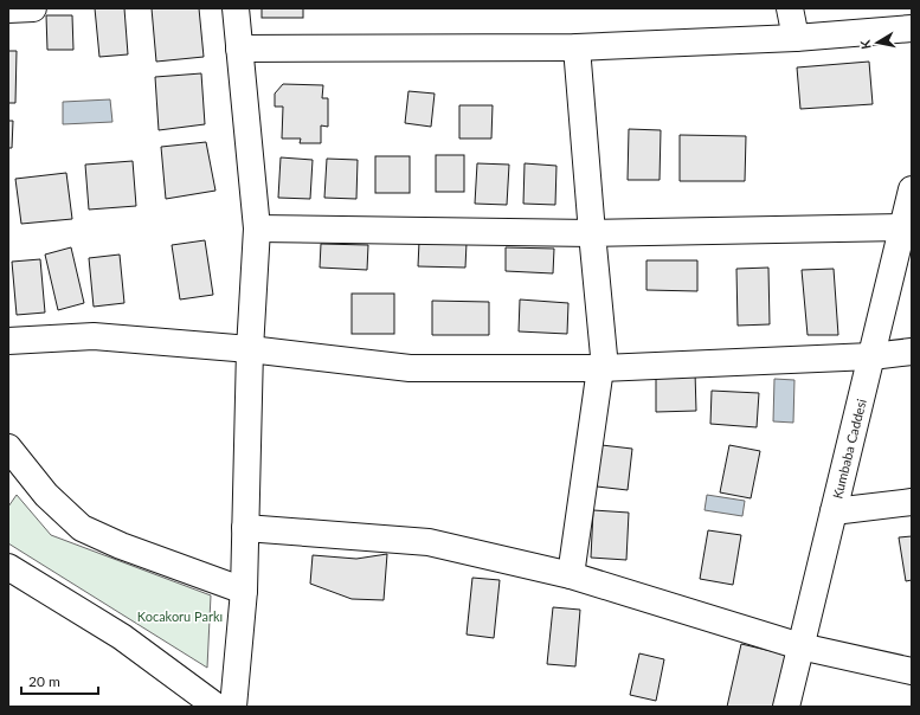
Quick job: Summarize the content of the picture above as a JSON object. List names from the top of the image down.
{
  "streets": {
    "street": ["Kumbaba Caddesi"]
  },
  "parks": ["Kocakoru Parkı"],
  "scale_bar": "20 m",
  "north": "left"
}
